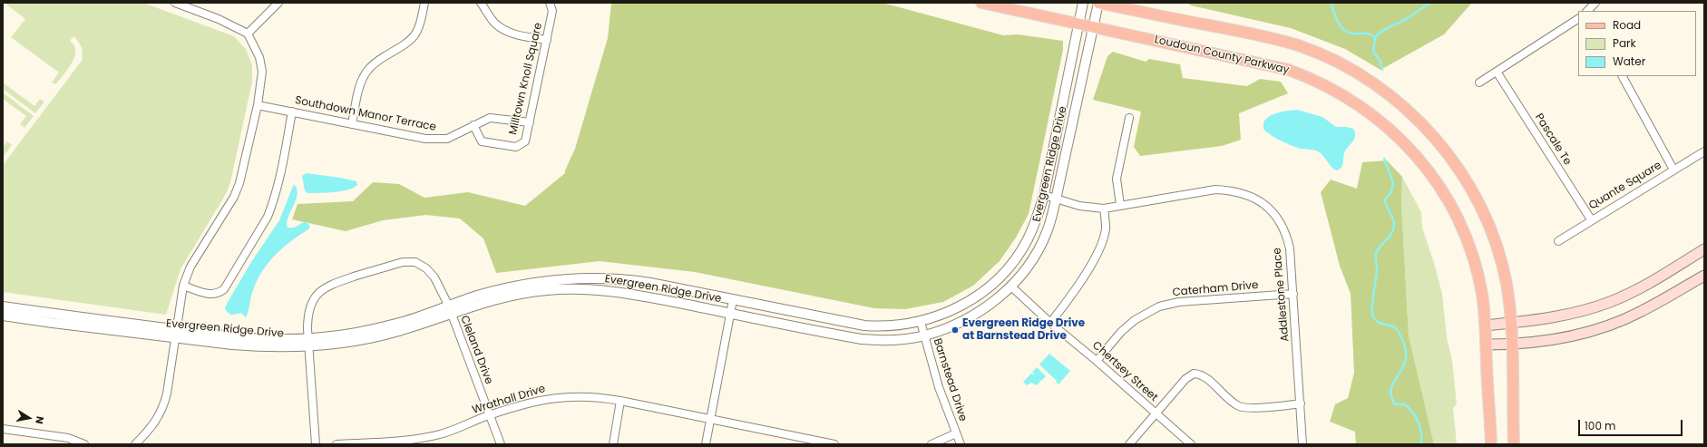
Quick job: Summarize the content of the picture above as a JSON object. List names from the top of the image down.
{
  "streets": {
    "main road": ["Loudoun County Parkway"],
    "street": [
      "Milltown Knoll Square",
      "Southdown Manor Terrace",
      "Pascale Te",
      "Evergreen Ridge Drive",
      "Quante Square",
      "Caterham Drive",
      "Addlestone Place",
      "Cleland Drive",
      "Chertsey Street",
      "Barnstead Drive",
      "Wrathall Drive"
    ]
  },
  "crossings": [
    ["Loudoun County Parkway", "Evergreen Ridge Drive"],
    ["Milltown Knoll Square", "Southdown Manor Terrace"],
    ["Pascale Te", "Quante Square"],
    ["Evergreen Ridge Drive", "Addlestone Place"],
    ["Evergreen Ridge Drive", "Cleland Drive"],
    ["Evergreen Ridge Drive", "Chertsey Street"],
    ["Evergreen Ridge Drive", "Barnstead Drive"],
    ["Caterham Drive", "Addlestone Place"],
    ["Caterham Drive", "Chertsey Street"],
    ["Cleland Drive", "Wrathall Drive"]
  ],
  "places": ["Evergreen Ridge Drive at Barnstead Drive"],
  "legend": ["Road", "Park", "Water"],
  "scale_bar": "100 m",
  "north": "right"
}
